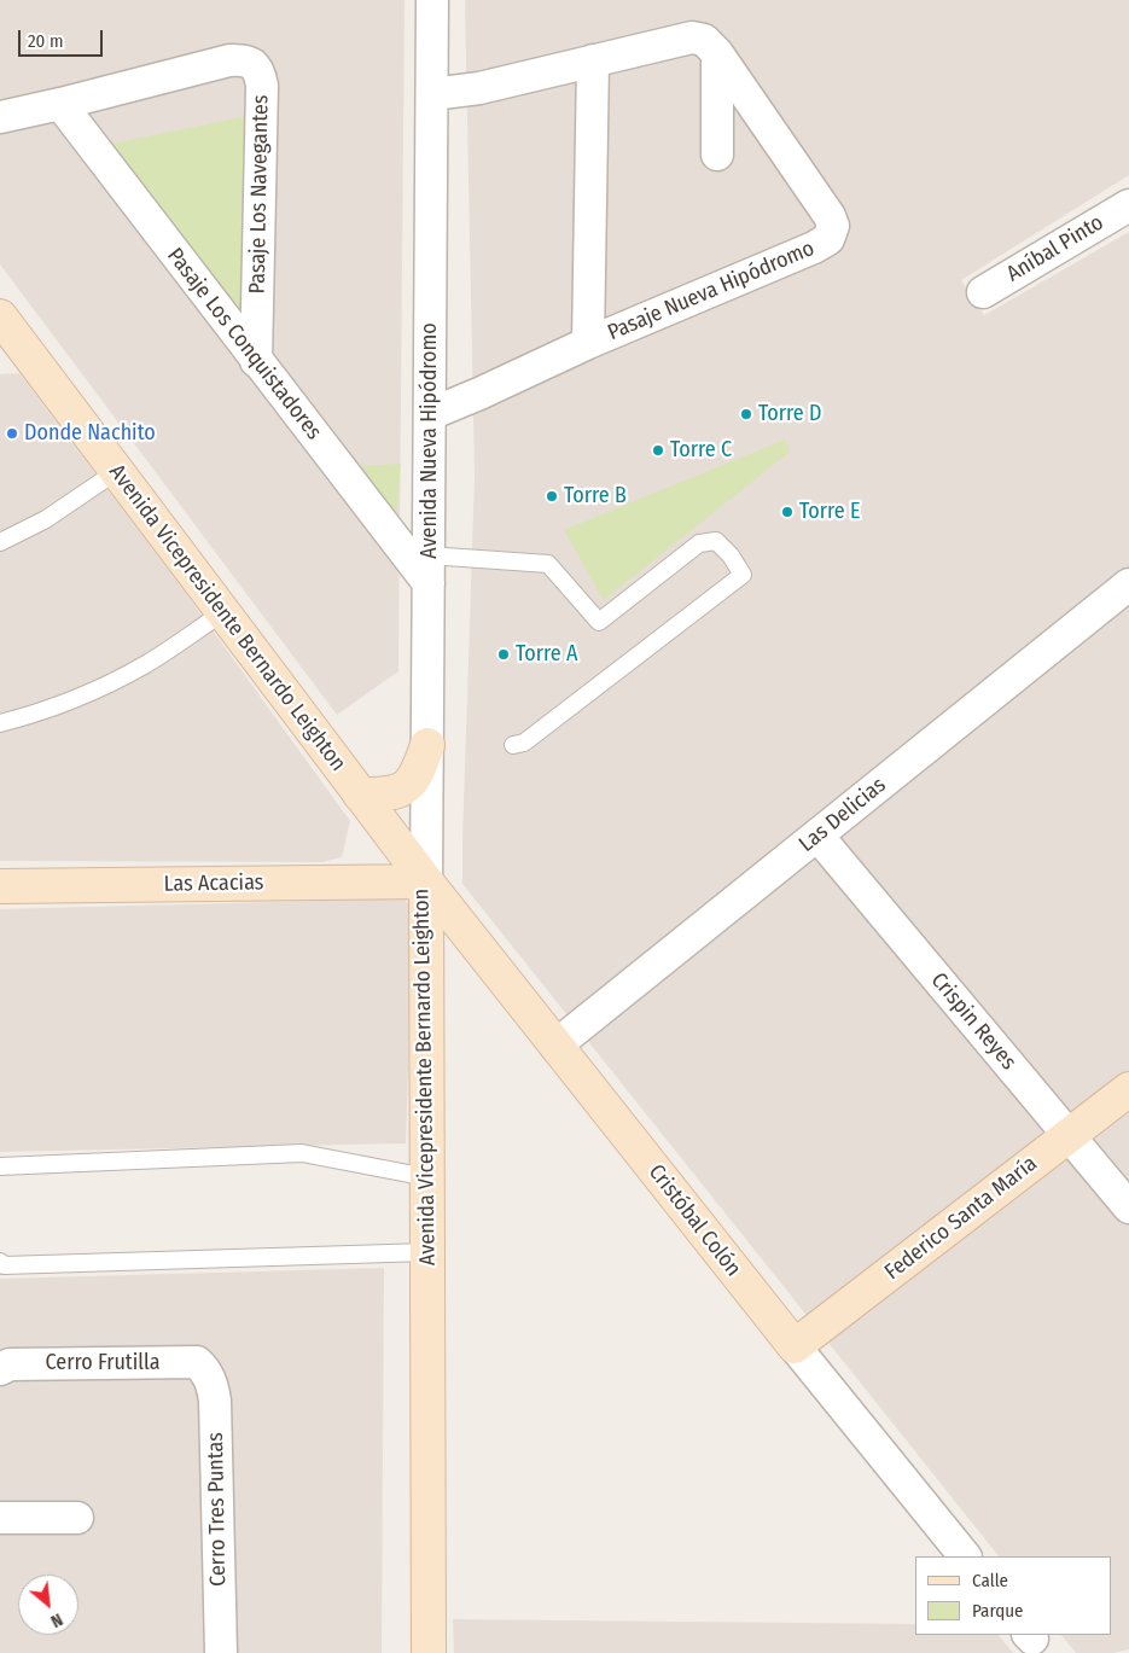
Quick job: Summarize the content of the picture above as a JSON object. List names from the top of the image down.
{
  "streets": {
    "main road": [
      "Avenida Vicepresidente Bernardo Leighton",
      "Las Acacias",
      "Federico Santa María",
      "Cristóbal Colón"
    ],
    "street": [
      "Pasaje Los Navegantes",
      "Aníbal Pinto",
      "Pasaje Nueva Hipódromo",
      "Pasaje Los Conquistadores",
      "Avenida Nueva Hipódromo",
      "Las Delicias",
      "Crispin Reyes",
      "Cerro Frutilla",
      "Cerro Tres Puntas"
    ]
  },
  "crossings": [
    ["Pasaje Los Navegantes", "Pasaje Los Conquistadores"],
    ["Pasaje Nueva Hipódromo", "Avenida Nueva Hipódromo"],
    ["Pasaje Los Conquistadores", "Avenida Nueva Hipódromo"],
    ["Avenida Nueva Hipódromo", "Avenida Vicepresidente Bernardo Leighton"],
    ["Avenida Nueva Hipódromo", "Las Acacias"],
    ["Avenida Nueva Hipódromo", "Cristóbal Colón"],
    ["Avenida Vicepresidente Bernardo Leighton", "Las Acacias"],
    ["Avenida Vicepresidente Bernardo Leighton", "Cristóbal Colón"],
    ["Las Delicias", "Crispin Reyes"],
    ["Las Delicias", "Cristóbal Colón"],
    ["Las Acacias", "Cristóbal Colón"],
    ["Crispin Reyes", "Federico Santa María"],
    ["Federico Santa María", "Cristóbal Colón"],
    ["Cerro Frutilla", "Cerro Tres Puntas"]
  ],
  "places": [
    "Torre D",
    "Donde Nachito",
    "Torre C",
    "Torre B",
    "Torre E",
    "Torre A"
  ],
  "legend": ["Calle", "Parque"],
  "scale_bar": "20 m",
  "north": "bottom right"
}
